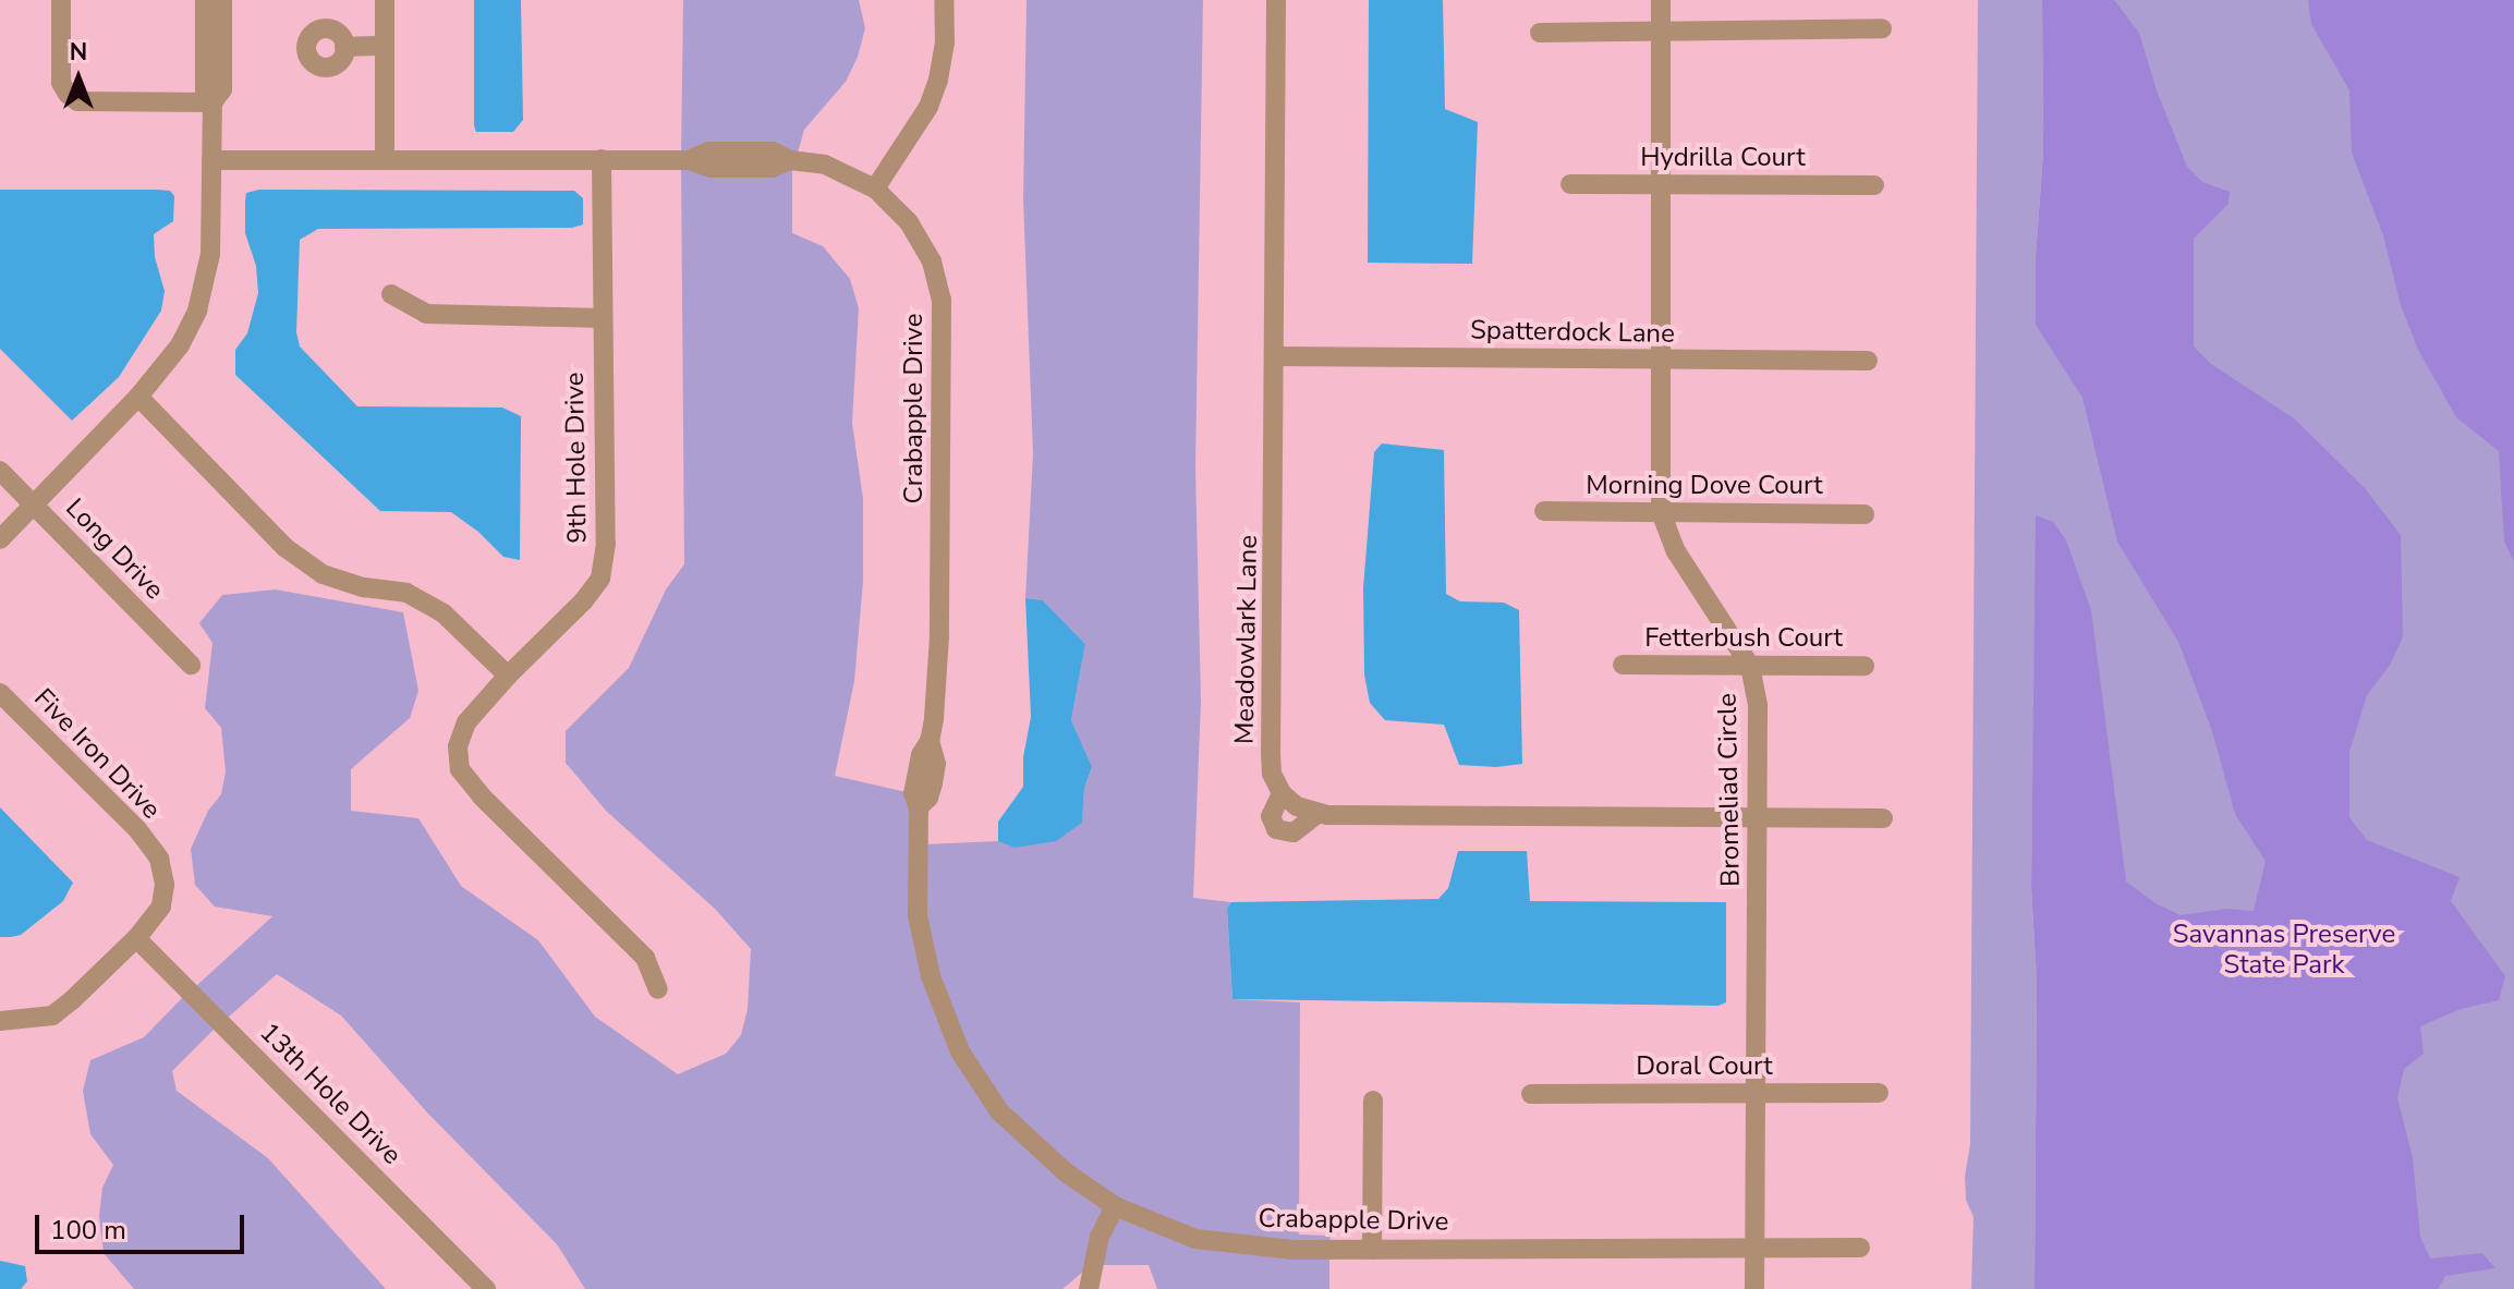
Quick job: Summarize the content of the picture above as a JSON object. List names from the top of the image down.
{
  "streets": {
    "street": [
      "Hydrilla Court",
      "Spatterdock Lane",
      "Crabapple Drive",
      "9th Hole Drive",
      "Morning Dove Court",
      "Long Drive",
      "Fetterbush Court",
      "Meadowlark Lane",
      "Five Iron Drive",
      "Bromeliad Circle",
      "Doral Court",
      "13th Hole Drive"
    ]
  },
  "crossings": [
    ["Hydrilla Court", "Bromeliad Circle"],
    ["Spatterdock Lane", "Meadowlark Lane"],
    ["Spatterdock Lane", "Bromeliad Circle"],
    ["Crabapple Drive", "9th Hole Drive"],
    ["Crabapple Drive", "Bromeliad Circle"],
    ["Morning Dove Court", "Bromeliad Circle"],
    ["Fetterbush Court", "Bromeliad Circle"],
    ["Five Iron Drive", "13th Hole Drive"],
    ["Bromeliad Circle", "Doral Court"]
  ],
  "parks": ["Savannas Preserve State Park"],
  "scale_bar": "100 m",
  "north": "top"
}
